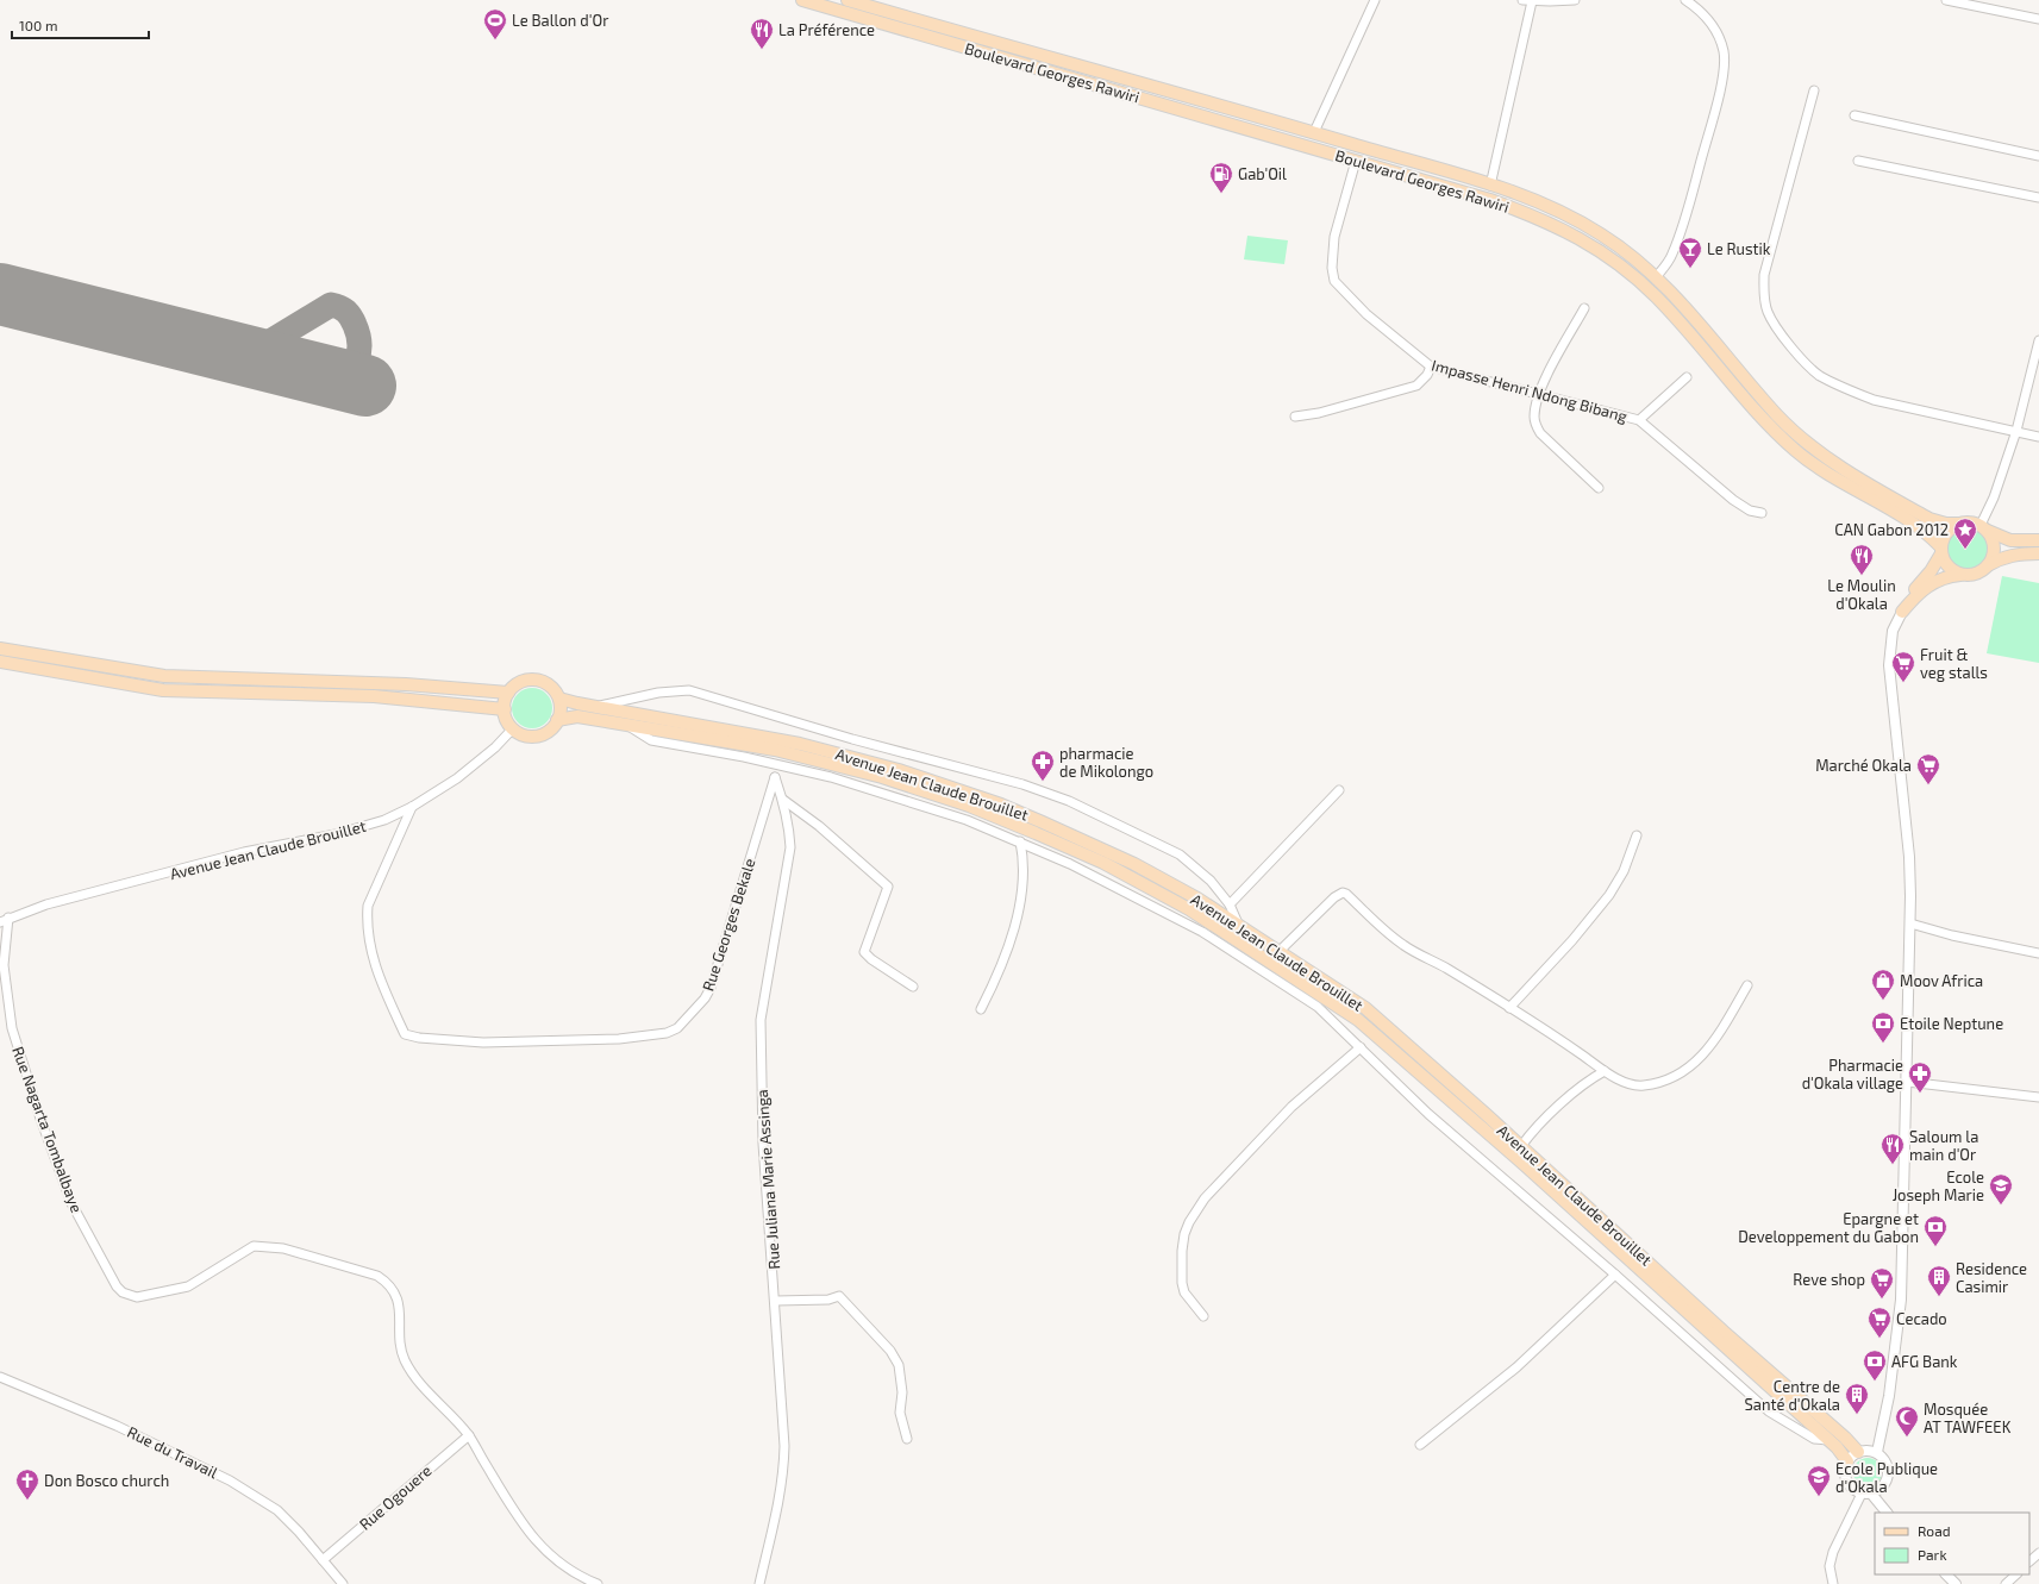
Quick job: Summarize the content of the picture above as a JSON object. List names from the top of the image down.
{
  "streets": {
    "main road": ["Boulevard Georges Rawiri", "Avenue Jean Claude Brouillet"],
    "street": [
      "Impasse Henri Ndong Bibang",
      "Rue Georges Bekale",
      "Rue Nagarta Tombalbaye",
      "Rue Juliana Marie Assinga",
      "Rue du Travail",
      "Rue Ogouere"
    ]
  },
  "crossings": [
    ["Boulevard Georges Rawiri", "Impasse Henri Ndong Bibang"],
    ["Avenue Jean Claude Brouillet", "Rue Georges Bekale"],
    ["Avenue Jean Claude Brouillet", "Rue Nagarta Tombalbaye"],
    ["Rue Georges Bekale", "Rue Juliana Marie Assinga"],
    ["Rue Nagarta Tombalbaye", "Rue Ogouere"],
    ["Rue du Travail", "Rue Ogouere"]
  ],
  "places": {
    "sports": ["Le Ballon d'Or"],
    "restaurant": ["La Préférence", "Le Moulin d'Okala", "Saloum la main d'Or"],
    "fuel station": ["Gab'Oil"],
    "bar": ["Le Rustik"],
    "place": ["CAN Gabon 2012"],
    "supermarket": [
      "Fruit & veg stalls",
      "Marché Okala",
      "Reve shop",
      "Cecado"
    ],
    "pharmacy": ["pharmacie de Mikolongo", "Pharmacie d'Okala village"],
    "shop": ["Moov Africa"],
    "bank": ["Etoile Neptune", "Epargne et Developpement du Gabon", "AFG Bank"],
    "school or university": ["Ecole Joseph Marie", "Ecole Publique d'Okala"],
    "building": ["Residence Casimir", "Centre de Santé d'Okala"],
    "mosque": ["Mosquée AT TAWFEEK"],
    "church": ["Don Bosco church"]
  },
  "legend": ["Road", "Park"],
  "scale_bar": "100 m"
}
